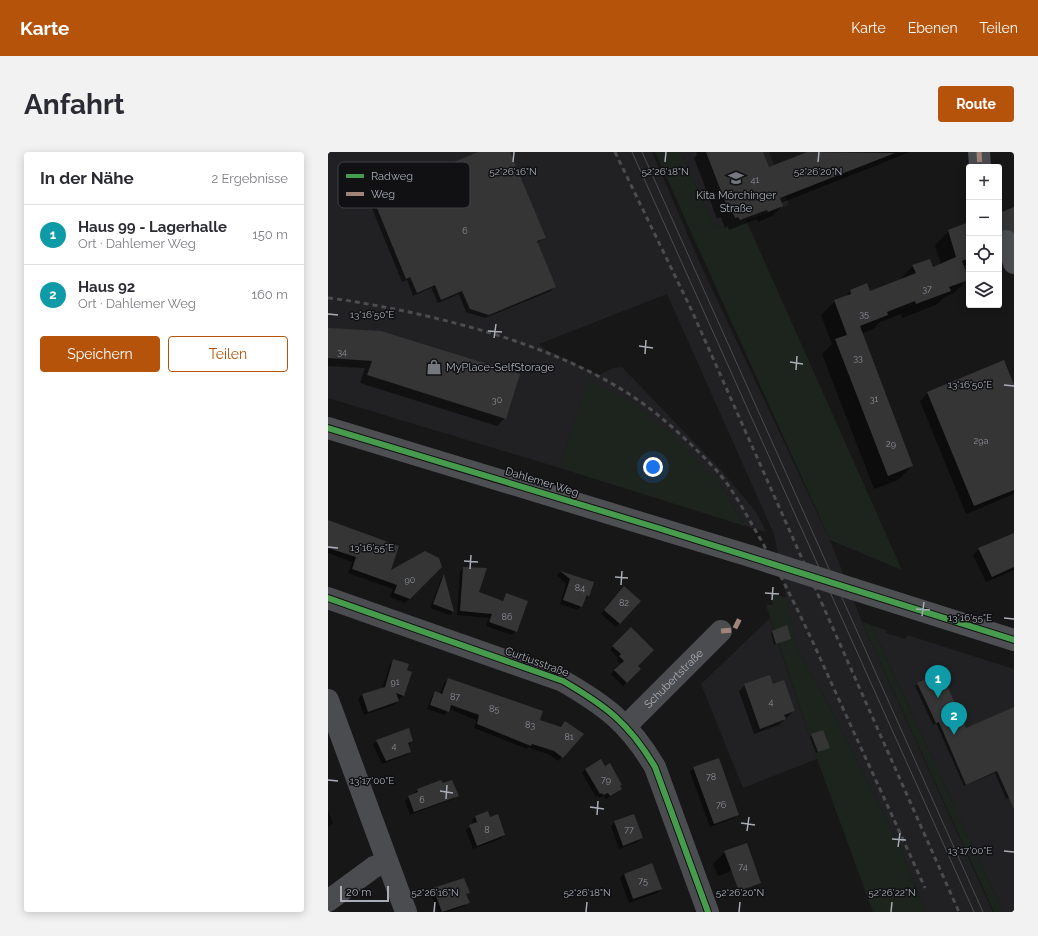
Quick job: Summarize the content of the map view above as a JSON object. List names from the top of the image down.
{
  "streets": {
    "main road": ["Dahlemer Weg"],
    "street": ["Curtiusstraße", "Schubertstraße"]
  },
  "crossings": [
    ["Curtiusstraße", "Schubertstraße"]
  ],
  "places": {
    "school or university": ["Kita Mörchinger Straße"],
    "shop": ["MyPlace-SelfStorage"]
  },
  "house_numbers": [
    "41",
    "6",
    "37",
    "35",
    "34",
    "33",
    "31",
    "30",
    "29a",
    "29",
    "90",
    "84",
    "82",
    "86",
    "91",
    "87",
    "4",
    "85",
    "83",
    "81",
    "4",
    "78",
    "79",
    "6",
    "76",
    "8",
    "77",
    "74",
    "75"
  ],
  "legend": ["Radweg", "Weg"],
  "scale_bar": "20 m",
  "page": {
    "header": "Karte",
    "nav": ["Karte", "Ebenen", "Teilen"],
    "buttons": [
      "Route",
      ["Speichern", "Teilen"]
    ],
    "title": "Anfahrt",
    "heading": ["In der Nähe", "2 Ergebnisse"],
    "map_buttons": ["+", "−"],
    "list": [
      {
        "mark": "1",
        "name": "Haus 99 - Lagerhalle",
        "note": "Ort · Dahlemer Weg",
        "value": "150 m"
      },
      {
        "mark": "2",
        "name": "Haus 92",
        "note": "Ort · Dahlemer Weg",
        "value": "160 m"
      }
    ],
    "pins": ["1", "2"],
    "scale": "20 m"
  },
  "coordinates": [
    "52°26'16\"N",
    "52°26'18\"N",
    "52°26'20\"N",
    "13°16'50\"E",
    "13°16'55\"E",
    "13°17'00\"E",
    "52°26'22\"N"
  ]
}
